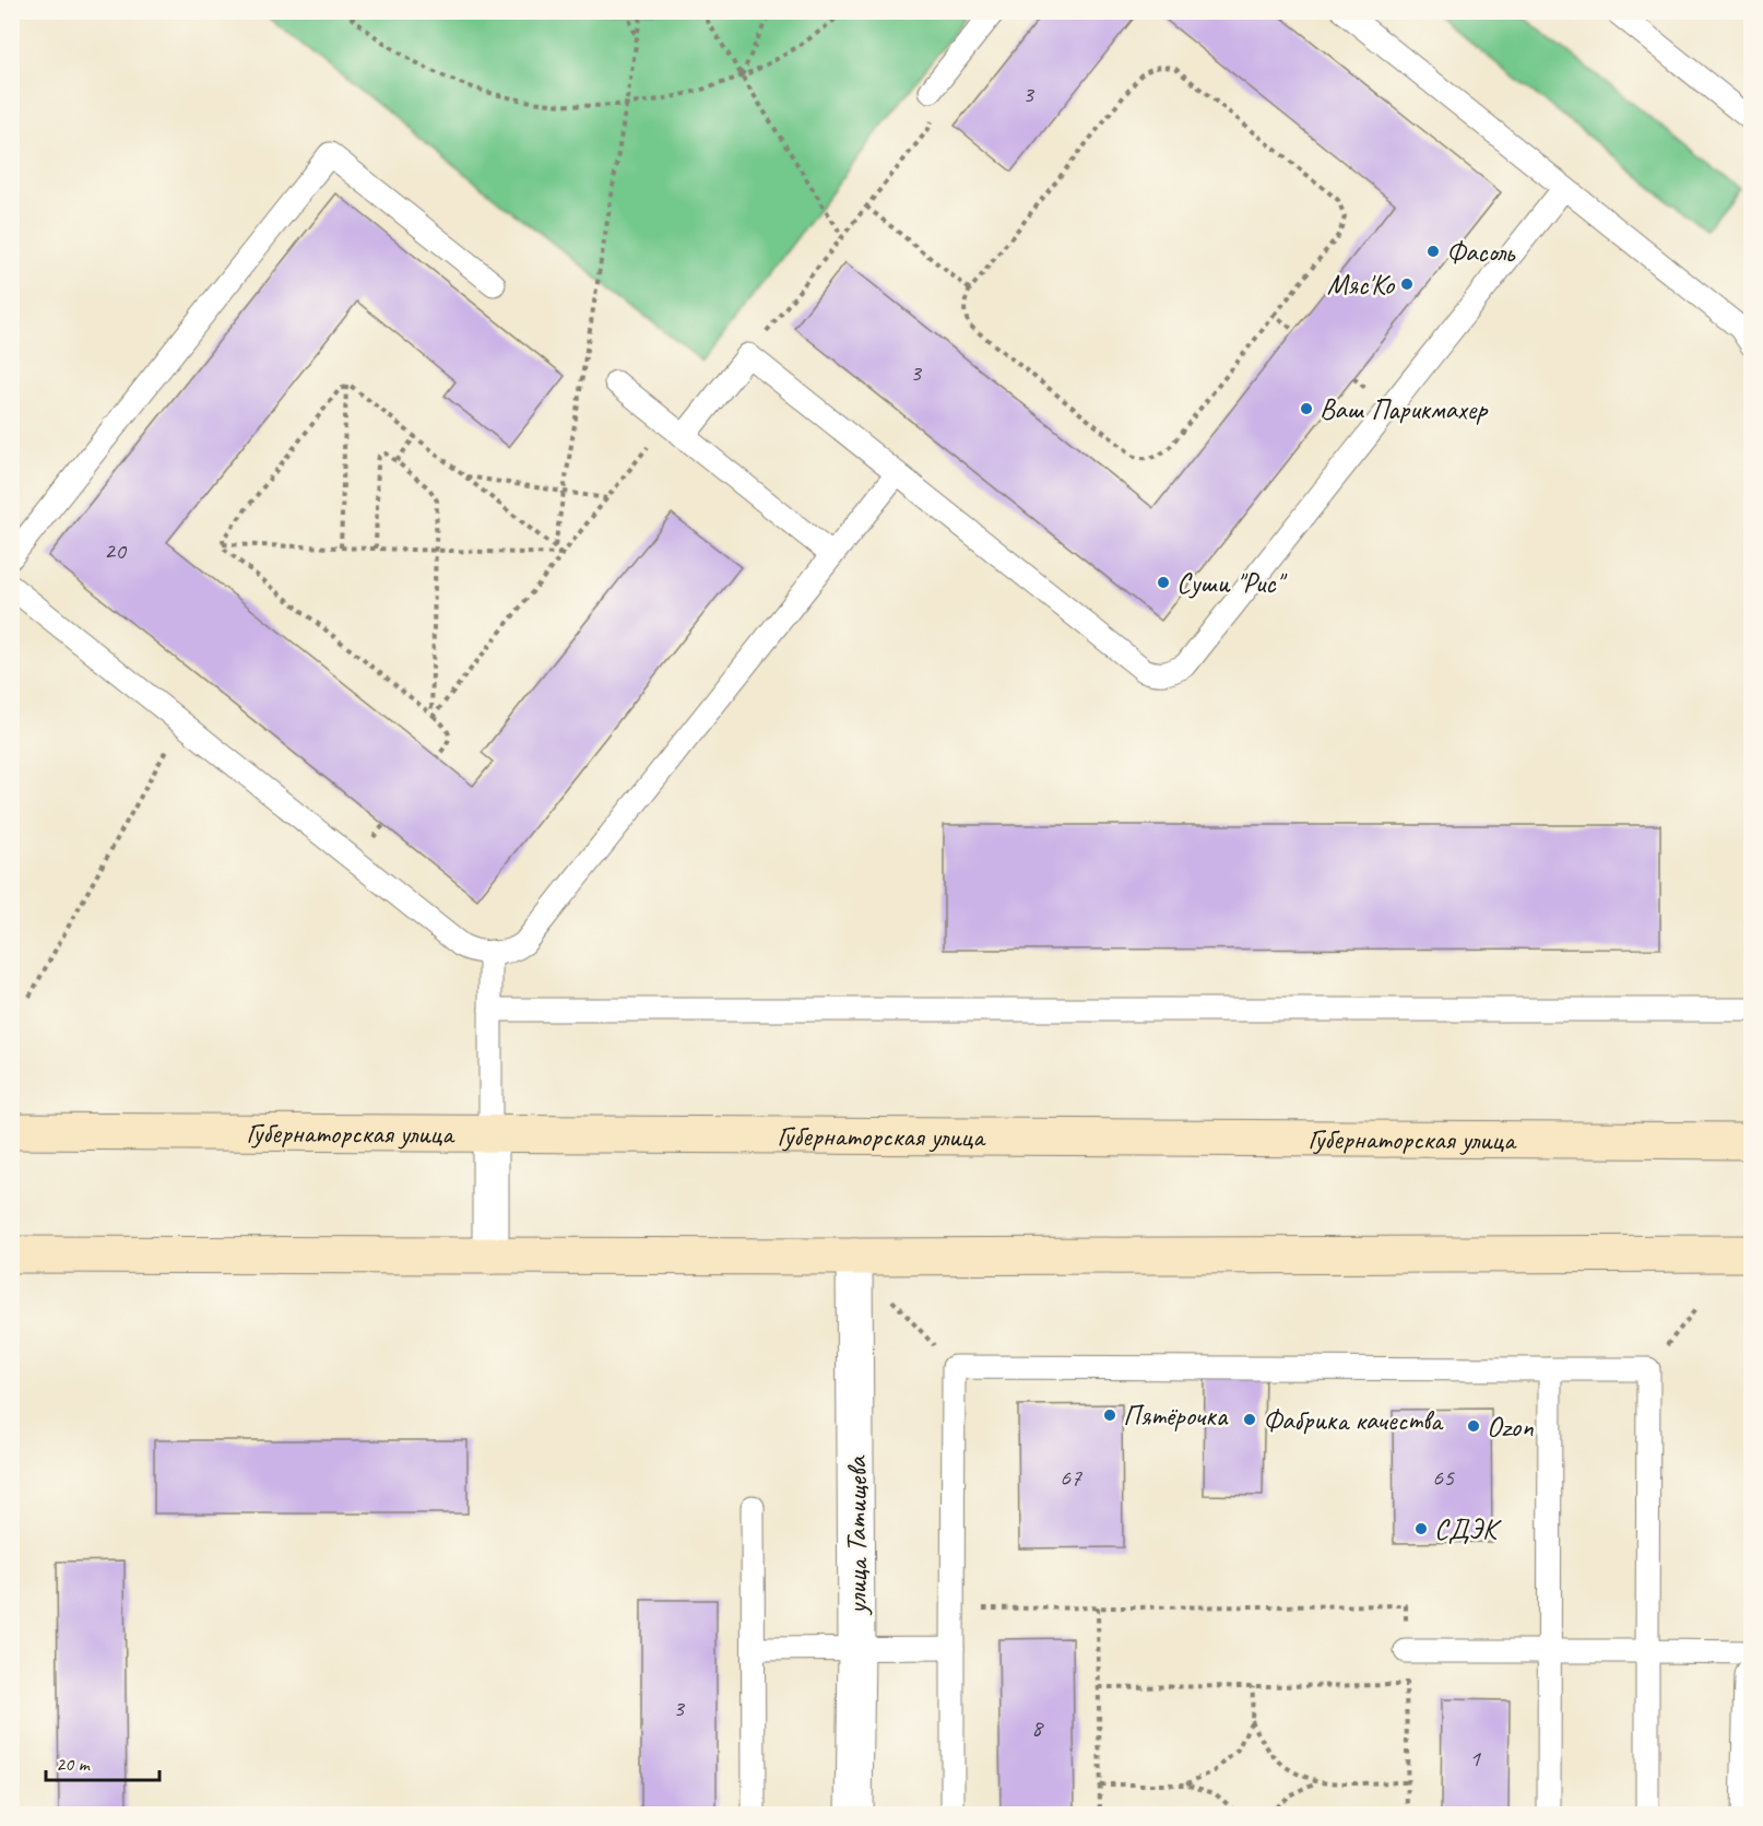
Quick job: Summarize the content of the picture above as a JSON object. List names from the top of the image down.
{
  "streets": {
    "street": ["Губернаторская улица", "улица Татищева"]
  },
  "places": [
    "Фасоль",
    "Мяс'Ко",
    "Ваш Парикмахер",
    "Суши \"Рис\"",
    "Пятёрочка",
    "Фабрика качества",
    "Ozon",
    "СДЭК"
  ],
  "house_numbers": [
    "3",
    "3",
    "20",
    "67",
    "65",
    "3",
    "8",
    "1"
  ],
  "scale_bar": "20 m"
}
